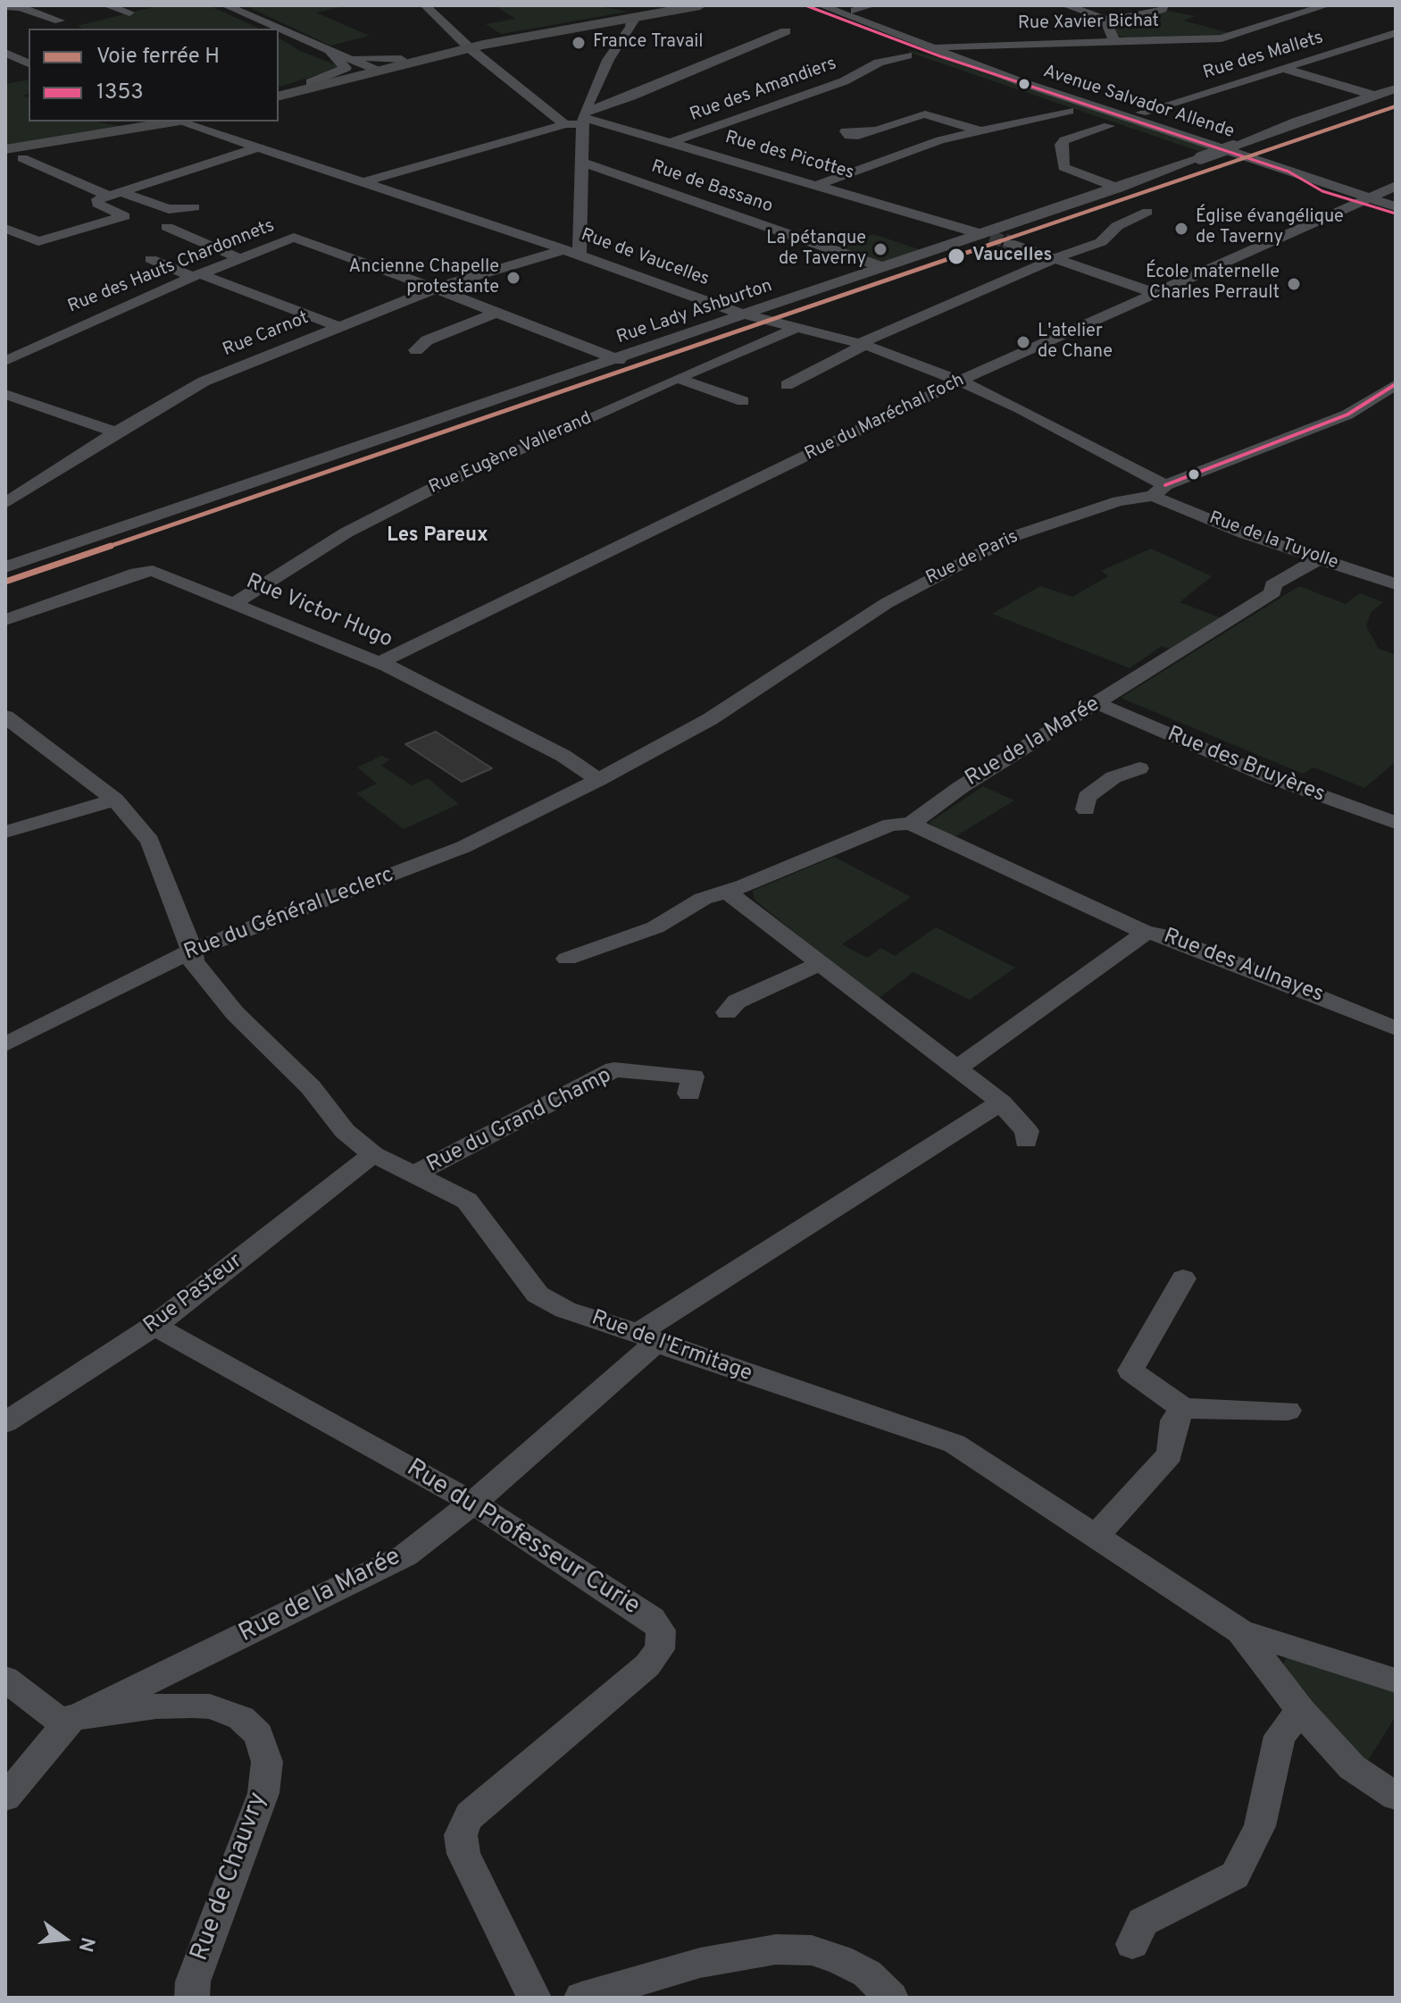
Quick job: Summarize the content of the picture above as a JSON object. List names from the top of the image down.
{
  "streets": {
    "street": [
      "Rue Xavier Bichat",
      "Rue des Mallets",
      "Rue des Amandiers",
      "Avenue Salvador Allende",
      "Rue des Picottes",
      "Rue de Bassano",
      "Rue de Vaucelles",
      "Rue des Hauts Chardonnets",
      "Rue Lady Ashburton",
      "Rue Carnot",
      "Rue du Maréchal Foch",
      "Rue Eugène Vallerand",
      "Rue de la Tuyolle",
      "Rue de Paris",
      "Rue Victor Hugo",
      "Rue de la Marée",
      "Rue des Bruyères",
      "Rue du Général Leclerc",
      "Rue des Aulnayes",
      "Rue du Grand Champ",
      "Rue Pasteur",
      "Rue de l'Ermitage",
      "Rue du Professeur Curie",
      "Rue de Chauvry"
    ]
  },
  "crossings": [
    ["Rue Xavier Bichat", "Avenue Salvador Allende"],
    ["Rue des Amandiers", "Rue des Picottes"],
    ["Avenue Salvador Allende", "Rue du Maréchal Foch"],
    ["Rue des Picottes", "Rue Lady Ashburton"],
    ["Rue de Bassano", "Rue Lady Ashburton"],
    ["Rue de Vaucelles", "Rue Lady Ashburton"],
    ["Rue de Vaucelles", "Rue Carnot"],
    ["Rue de Vaucelles", "Rue du Maréchal Foch"],
    ["Rue de Vaucelles", "Rue Eugène Vallerand"],
    ["Rue de Vaucelles", "Rue de la Tuyolle"],
    ["Rue de Vaucelles", "Rue de Paris"],
    ["Rue des Hauts Chardonnets", "Rue Lady Ashburton"],
    ["Rue des Hauts Chardonnets", "Rue Carnot"],
    ["Rue du Maréchal Foch", "Rue Victor Hugo"],
    ["Rue Eugène Vallerand", "Rue Victor Hugo"],
    ["Rue de la Tuyolle", "Rue de Paris"],
    ["Rue de la Tuyolle", "Rue de la Marée"],
    ["Rue de Paris", "Rue Victor Hugo"],
    ["Rue de Paris", "Rue du Général Leclerc"],
    ["Rue de la Marée", "Rue des Bruyères"],
    ["Rue de la Marée", "Rue de l'Ermitage"],
    ["Rue de la Marée", "Rue du Professeur Curie"],
    ["Rue de la Marée", "Rue de Chauvry"],
    ["Rue du Général Leclerc", "Rue de l'Ermitage"],
    ["Rue du Grand Champ", "Rue de l'Ermitage"],
    ["Rue Pasteur", "Rue de l'Ermitage"],
    ["Rue Pasteur", "Rue du Professeur Curie"]
  ],
  "districts": ["Les Pareux"],
  "places": [
    "France Travail",
    "Église évangélique de Taverny",
    "La pétanque de Taverny",
    "Vaucelles",
    "Ancienne Chapelle protestante",
    "École maternelle Charles Perrault",
    "L'atelier de Chane"
  ],
  "lines": ["transit line 1353", "rail line H"],
  "legend": ["Voie ferrée H", "1353"],
  "north": "right"
}
